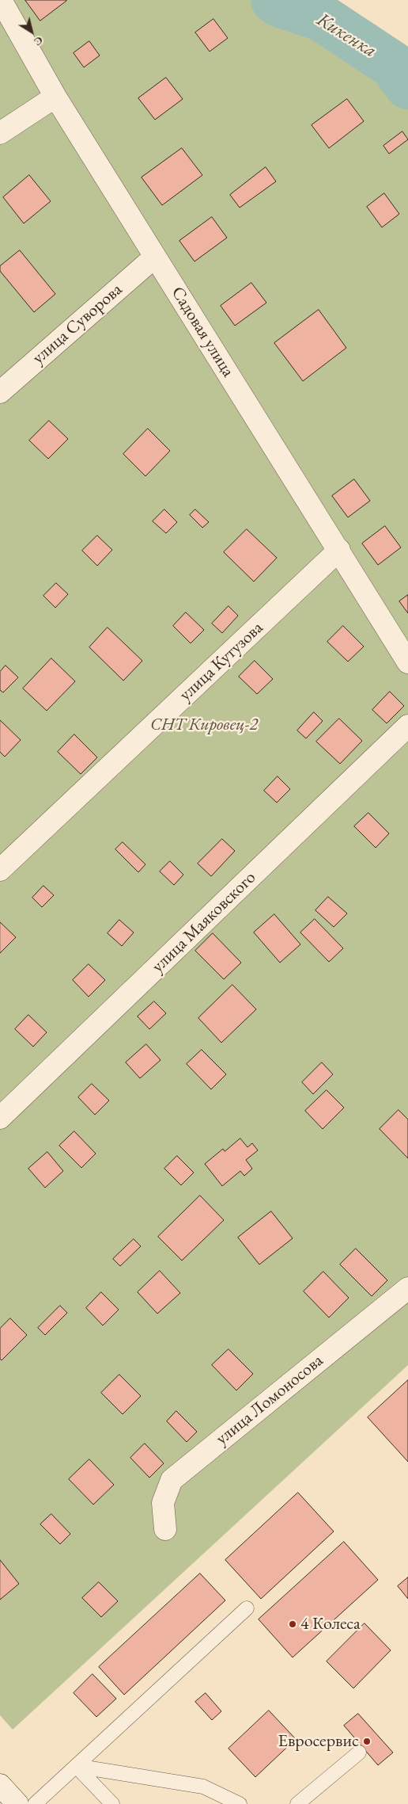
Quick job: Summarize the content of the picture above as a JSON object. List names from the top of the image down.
{
  "streets": {
    "street": [
      "улица Суворова",
      "Садовая улица",
      "улица Кутузова",
      "улица Маяковского",
      "улица Ломоносова"
    ]
  },
  "crossings": [
    ["улица Суворова", "Садовая улица"],
    ["Садовая улица", "улица Кутузова"]
  ],
  "water": ["Кикенка"],
  "parks": ["СНТ Кировец-2"],
  "places": ["4 Колеса", "Евросервис"],
  "north": "bottom right"
}
